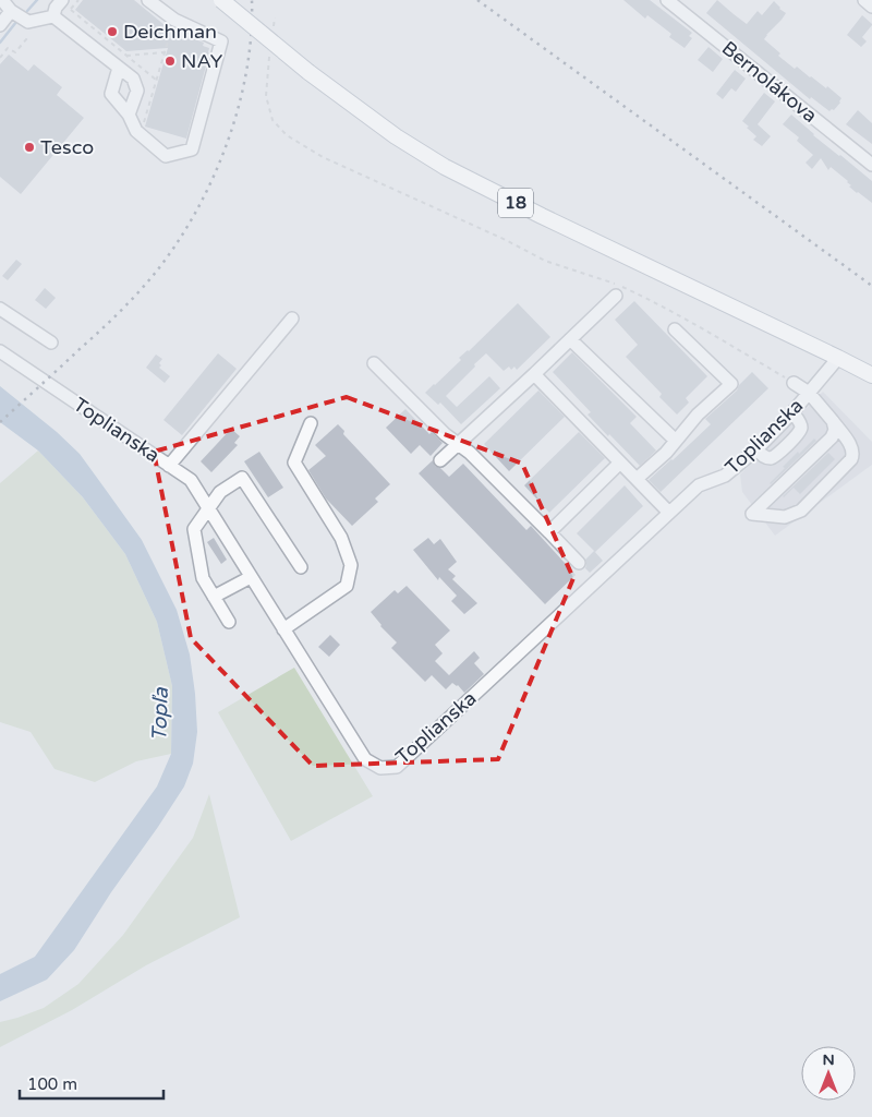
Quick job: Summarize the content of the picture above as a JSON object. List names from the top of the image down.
{
  "streets": {
    "main road": ["18"],
    "street": ["Bernolákova", "Toplianska"]
  },
  "crossings": [
    ["18", "Toplianska"]
  ],
  "water": ["Topľa"],
  "places": ["Deichman", "NAY", "Tesco"],
  "scale_bar": "100 m",
  "north": "top"
}
